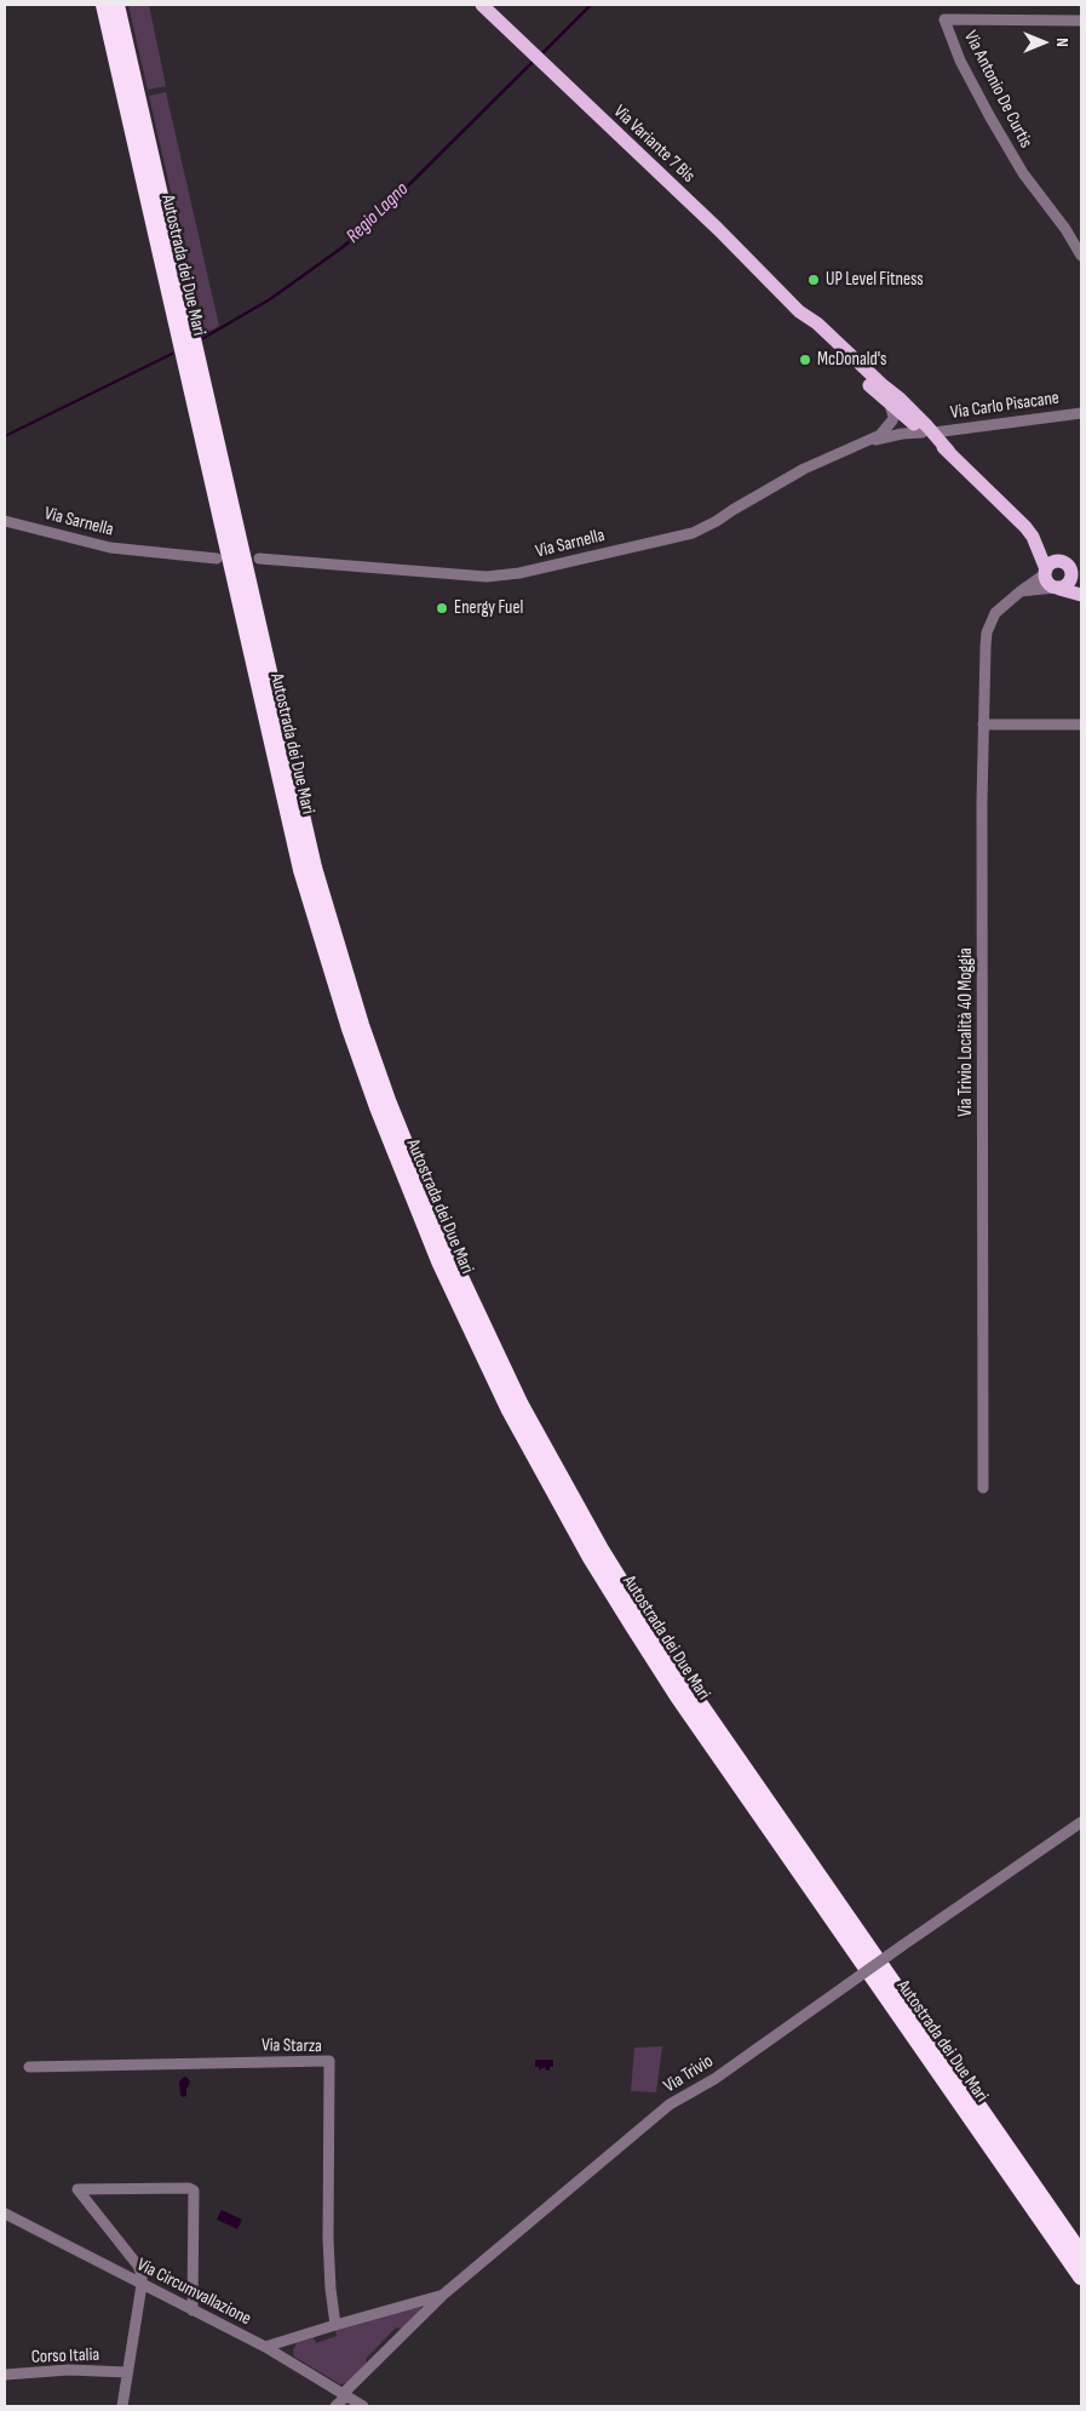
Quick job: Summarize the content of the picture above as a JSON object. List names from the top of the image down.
{
  "streets": {
    "highway": ["Autostrada dei Due Mari"],
    "main road": ["Via Variante 7 Bis"],
    "street": [
      "Via Antonio De Curtis",
      "Via Carlo Pisacane",
      "Via Sarnella",
      "Via Trivio Località 40 Moggia",
      "Via Starza",
      "Via Trivio",
      "Via Circumvallazione",
      "Corso Italia"
    ]
  },
  "crossings": [
    ["Via Variante 7 Bis", "Via Carlo Pisacane"],
    ["Via Variante 7 Bis", "Via Trivio Località 40 Moggia"],
    ["Via Carlo Pisacane", "Via Sarnella"],
    ["Via Trivio", "Via Circumvallazione"]
  ],
  "water": ["Regio Lagno"],
  "places": ["UP Level Fitness", "McDonald's", "Energy Fuel"],
  "north": "right"
}
